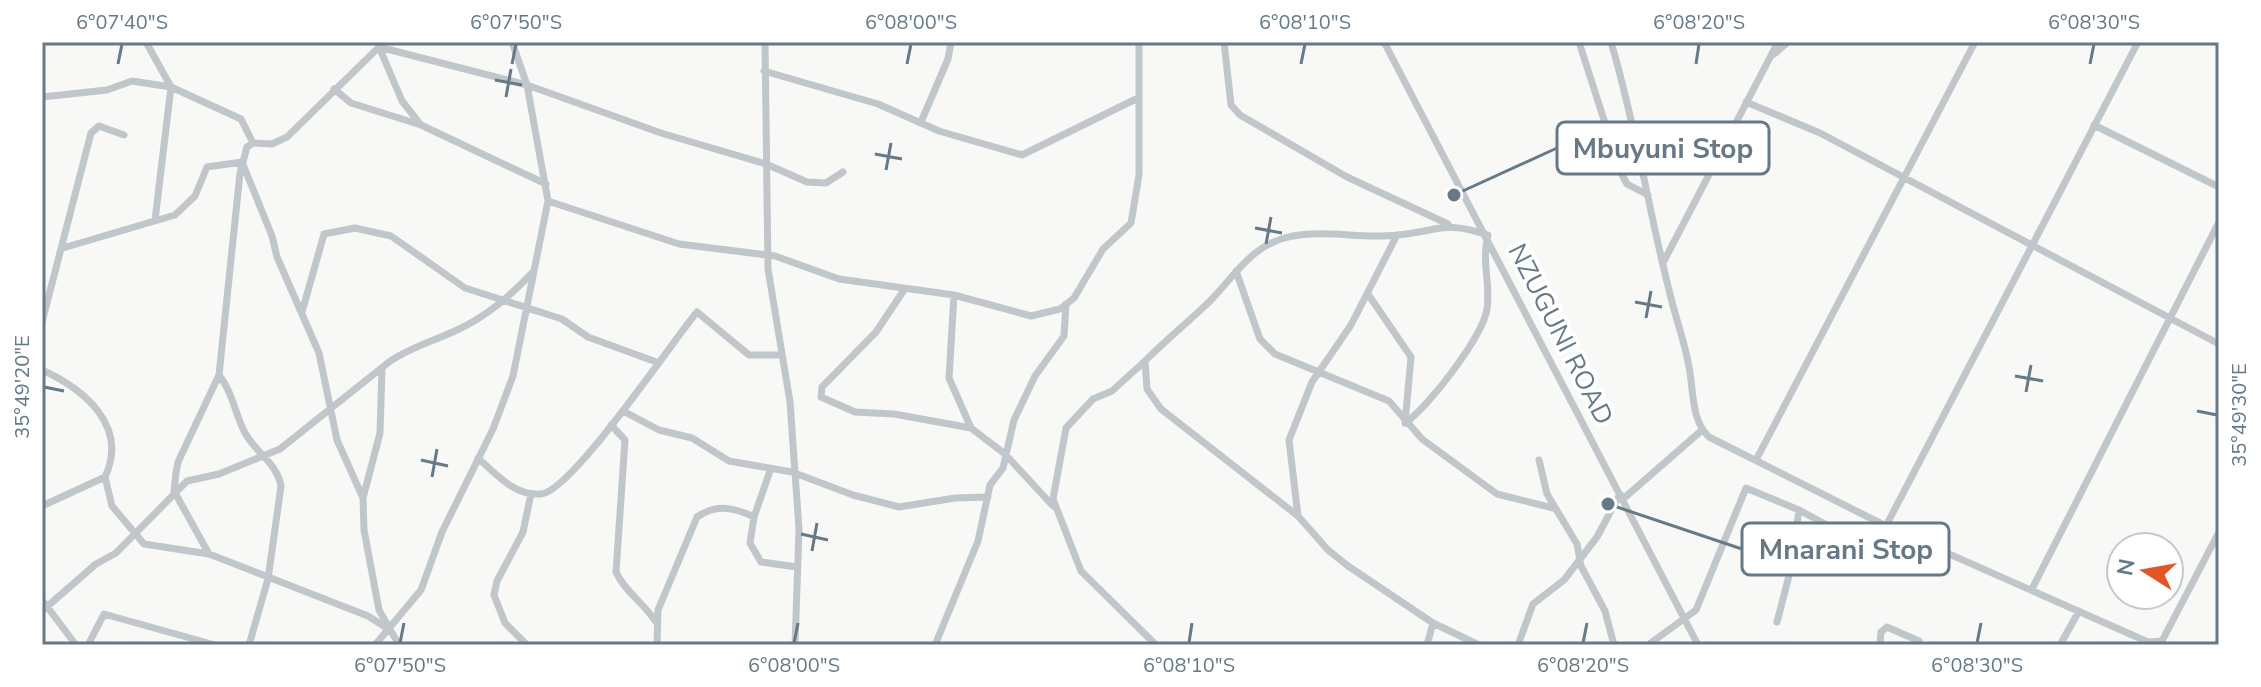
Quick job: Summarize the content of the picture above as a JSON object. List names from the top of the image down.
{
  "streets": {
    "street": ["NZUGUNI ROAD"]
  },
  "places": ["Mbuyuni Stop", "Mnarani Stop"],
  "north": "left",
  "coordinates": [
    "6°07'40\"S",
    "6°07'50\"S",
    "6°08'00\"S",
    "6°08'10\"S",
    "6°08'20\"S",
    "6°08'30\"S",
    "35°49'20\"E",
    "35°49'30\"E"
  ]
}
